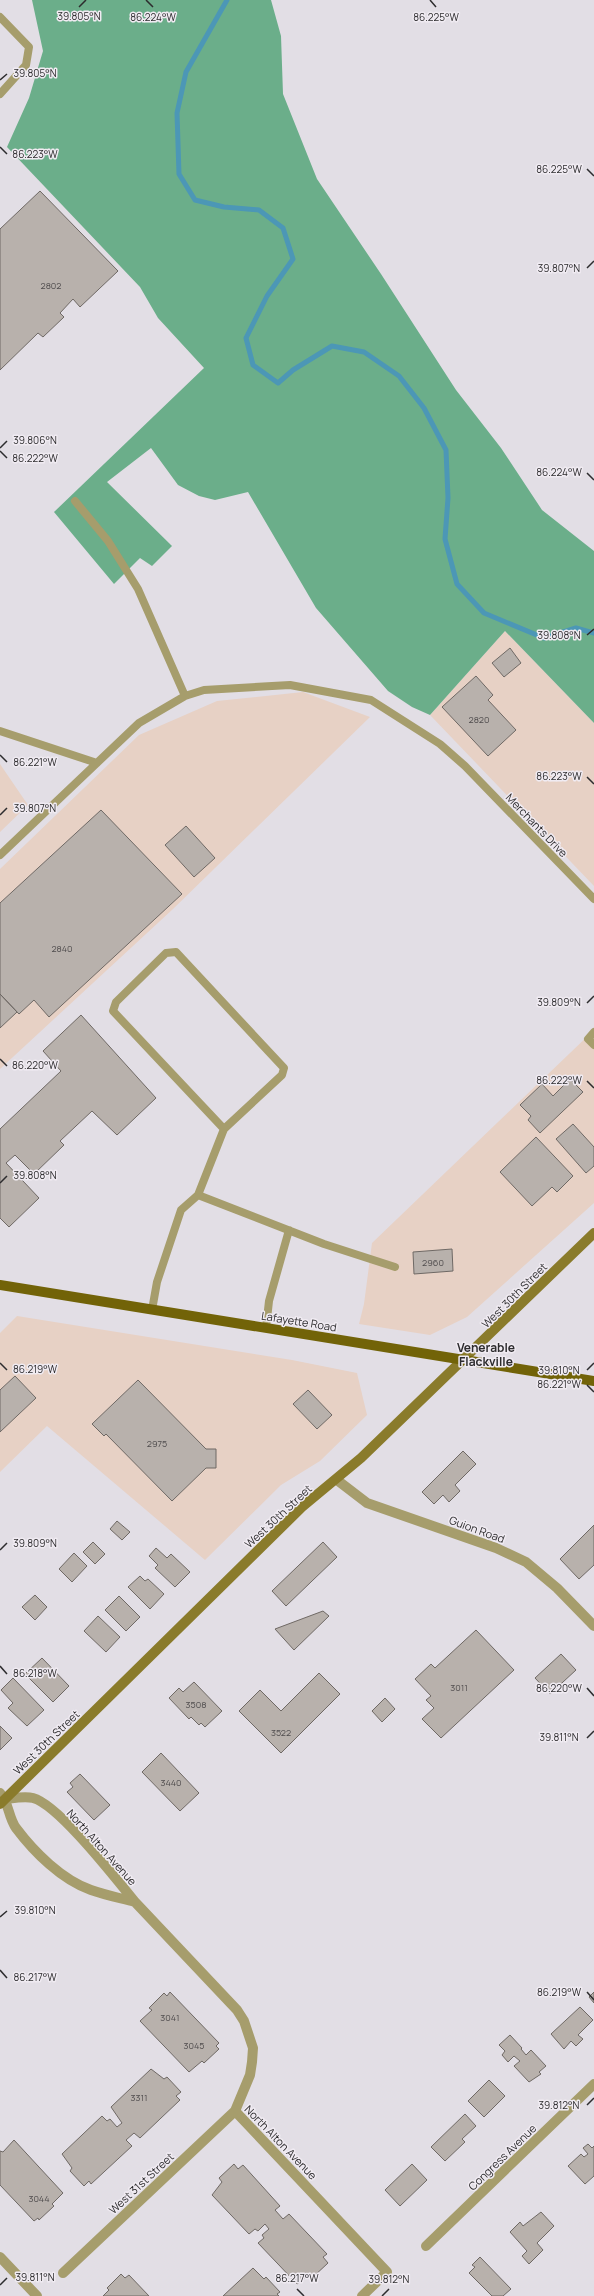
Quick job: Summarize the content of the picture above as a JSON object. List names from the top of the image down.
{
  "streets": {
    "main road": ["West 30th Street", "Lafayette Road"],
    "street": [
      "Guion Road",
      "North Alton Avenue",
      "Congress Avenue",
      "West 31st Street"
    ],
    "lane": ["Merchants Drive"]
  },
  "crossings": [
    ["West 30th Street", "Lafayette Road"],
    ["West 30th Street", "Guion Road"],
    ["West 30th Street", "North Alton Avenue"],
    ["North Alton Avenue", "West 31st Street"]
  ],
  "districts": ["Venerable Flackville"],
  "house_numbers": [
    "2802",
    "2820",
    "2840",
    "2960",
    "2975",
    "3011",
    "3508",
    "3522",
    "3440",
    "3041",
    "3045",
    "3311",
    "3044"
  ],
  "coordinates": [
    "39.805°N",
    "86.224°W",
    "86.225°W",
    "86.223°W",
    "39.807°N",
    "39.806°N",
    "86.222°W",
    "39.808°N",
    "86.221°W",
    "39.809°N",
    "86.220°W",
    "86.219°W",
    "39.810°N",
    "86.218°W",
    "39.811°N",
    "86.217°W",
    "39.812°N"
  ]
}
